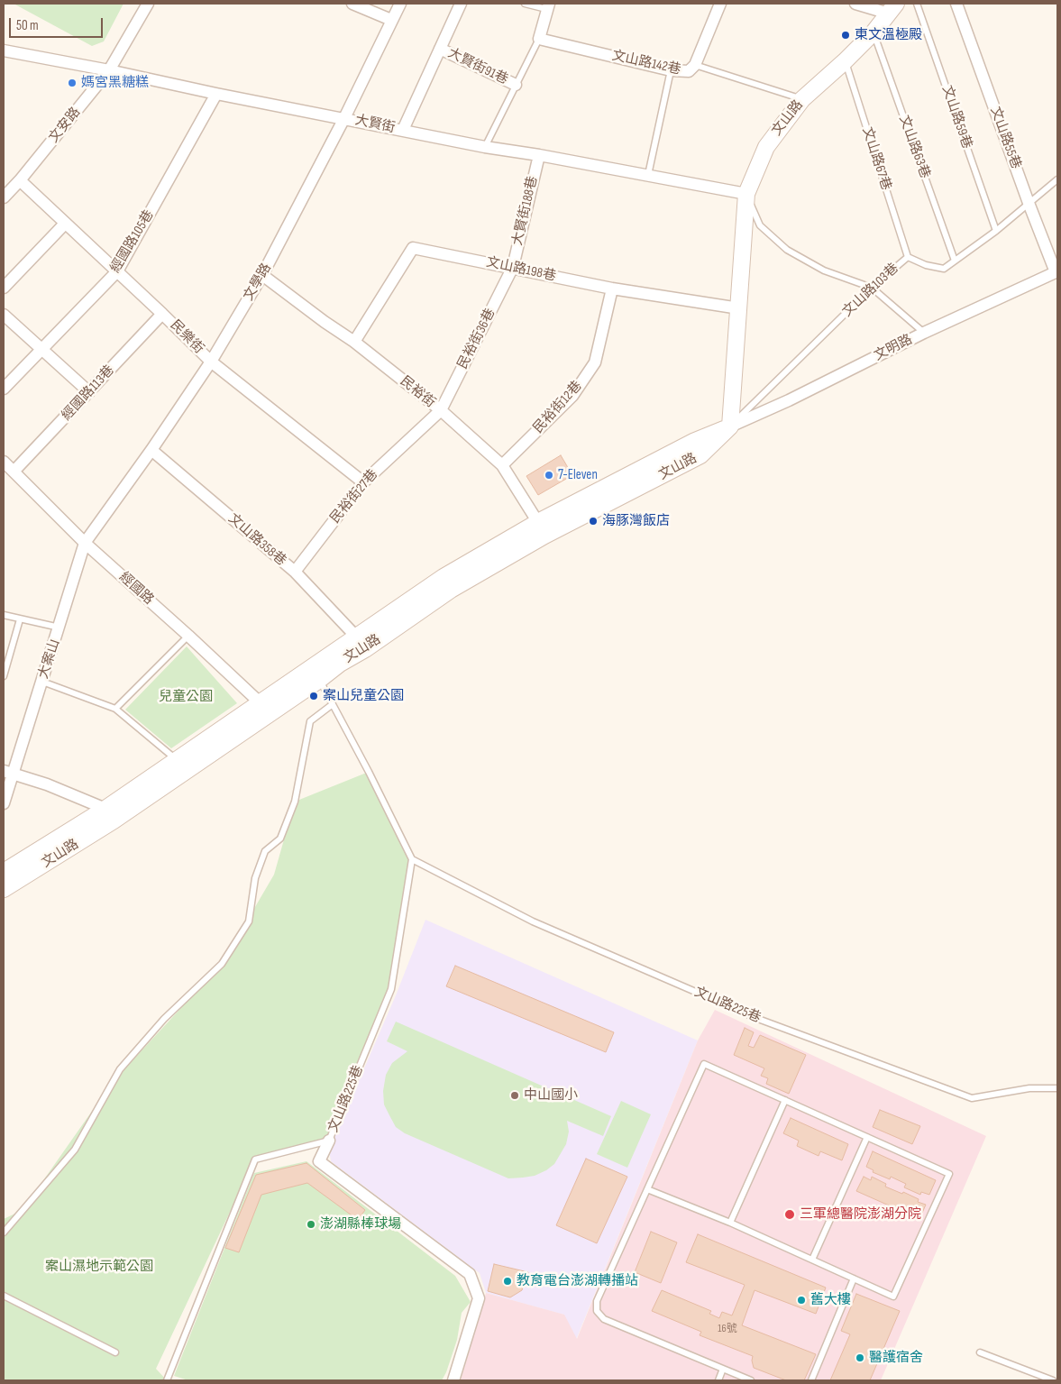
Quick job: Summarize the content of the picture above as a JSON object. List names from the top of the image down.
{
  "streets": {
    "main road": ["文山路"],
    "street": [
      "文山路142巷",
      "大賢街91巷",
      "大賢街",
      "文安路",
      "文山路55巷",
      "大賢街188巷",
      "經國路105巷",
      "文山路198巷",
      "文學路",
      "民樂街",
      "民裕街36巷",
      "文明路",
      "民裕街",
      "經國路113巷",
      "民裕街12巷",
      "民裕街27巷",
      "文山路358巷",
      "經國路",
      "大案山"
    ],
    "lane": [
      "文山路59巷",
      "文山路63巷",
      "文山路67巷",
      "文山路103巷",
      "文山路225巷"
    ]
  },
  "crossings": [
    ["文山路142巷", "文山路"],
    ["文山路59巷", "文山路103巷"],
    ["文山路", "大賢街"],
    ["文山路", "文山路63巷"],
    ["文山路", "文山路67巷"],
    ["文山路", "文山路198巷"],
    ["文山路", "文山路103巷"],
    ["文山路", "文明路"],
    ["文山路", "民裕街"],
    ["文山路", "文山路358巷"],
    ["文山路", "經國路"],
    ["大賢街", "文安路"],
    ["大賢街", "大賢街188巷"],
    ["大賢街", "經國路105巷"],
    ["大賢街", "文學路"],
    ["文安路", "民樂街"],
    ["文山路55巷", "文山路103巷"],
    ["文山路55巷", "文明路"],
    ["文山路63巷", "文山路103巷"],
    ["文山路67巷", "文山路103巷"],
    ["大賢街188巷", "文山路198巷"],
    ["大賢街188巷", "民裕街36巷"],
    ["經國路105巷", "民樂街"],
    ["文山路198巷", "民裕街36巷"],
    ["文山路198巷", "民裕街"],
    ["文山路198巷", "民裕街12巷"],
    ["文學路", "民樂街"],
    ["文學路", "民裕街"],
    ["文學路", "文山路358巷"],
    ["文學路", "經國路"],
    ["文學路", "大案山"],
    ["文山路103巷", "文明路"],
    ["民樂街", "經國路113巷"],
    ["民樂街", "民裕街27巷"],
    ["民裕街36巷", "民裕街"],
    ["民裕街36巷", "民裕街27巷"],
    ["民裕街", "民裕街12巷"],
    ["民裕街", "民裕街27巷"],
    ["經國路113巷", "經國路"],
    ["民裕街27巷", "文山路358巷"],
    ["經國路", "大案山"]
  ],
  "parks": ["兒童公園", "案山濕地示範公園"],
  "places": [
    "東文溫極殿",
    "媽宮黑糖糕",
    "7-Eleven",
    "海豚灣飯店",
    "案山兒童公園",
    "中山國小",
    "三軍總醫院澎湖分院",
    "澎湖縣棒球場",
    "教育電台澎湖轉播站",
    "舊大樓",
    "醫護宿舍"
  ],
  "house_numbers": ["16號"],
  "scale_bar": "50 m"
}
